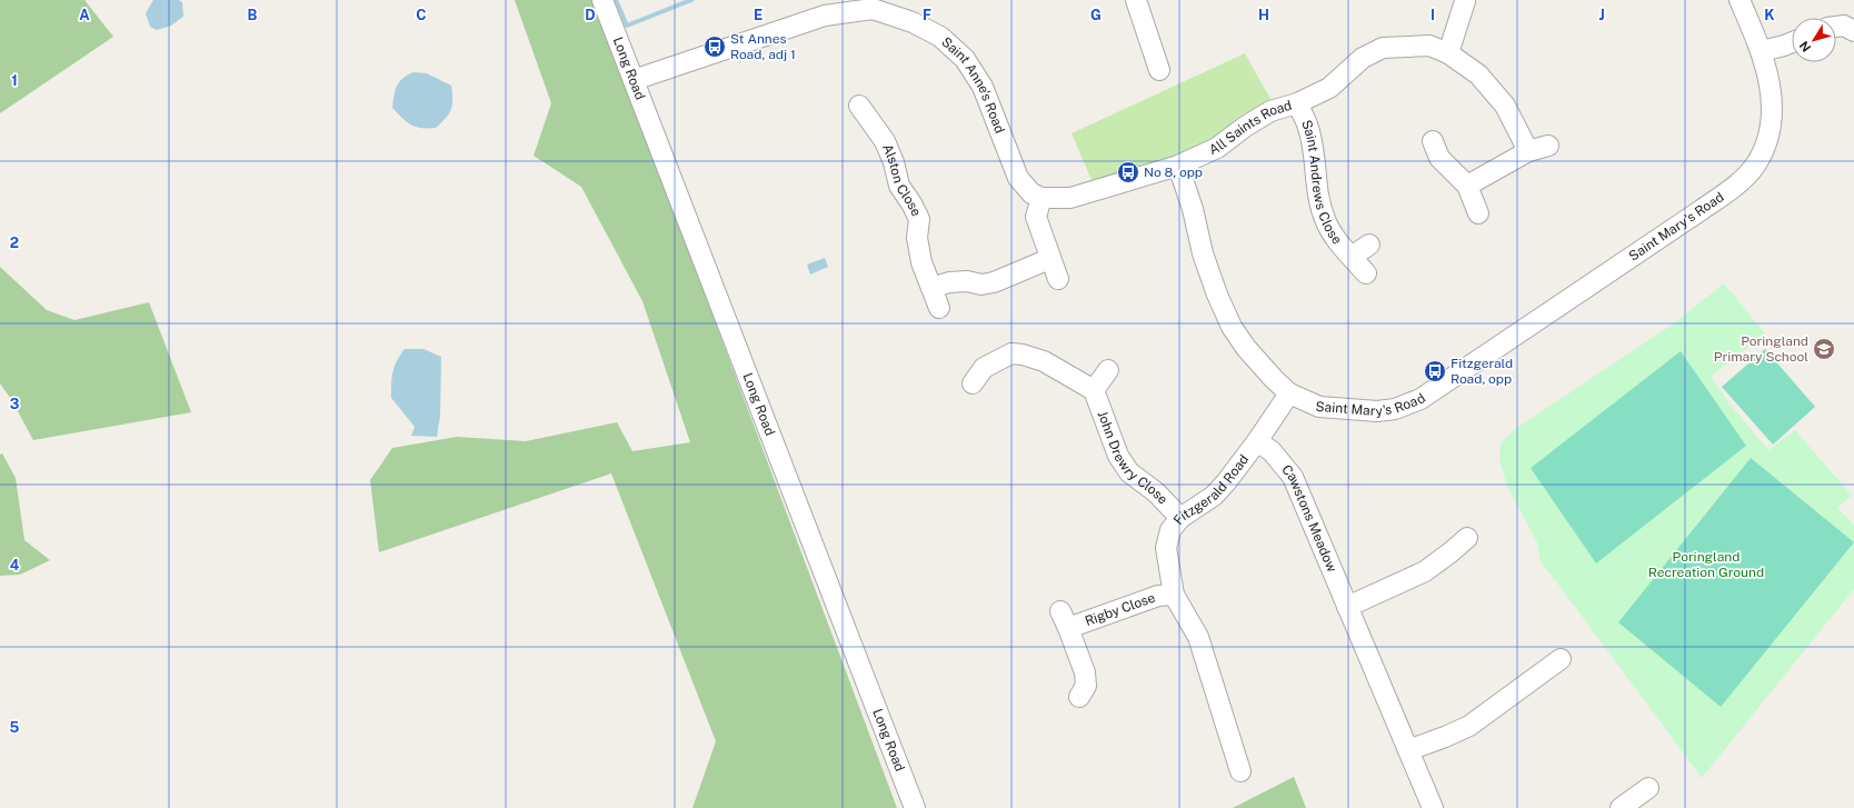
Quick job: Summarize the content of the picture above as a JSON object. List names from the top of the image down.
{
  "streets": {
    "street": [
      "Long Road",
      "Saint Anne's Road",
      "All Saints Road",
      "Alston Close",
      "Saint Andrews Close",
      "Saint Mary's Road",
      "John Drewry Close",
      "Fitzgerald Road",
      "Cawstons Meadow",
      "Rigby Close"
    ]
  },
  "crossings": [
    ["Long Road", "Saint Anne's Road"],
    ["Saint Anne's Road", "All Saints Road"],
    ["All Saints Road", "Saint Andrews Close"],
    ["All Saints Road", "Saint Mary's Road"],
    ["Saint Mary's Road", "Fitzgerald Road"],
    ["John Drewry Close", "Fitzgerald Road"],
    ["Fitzgerald Road", "Cawstons Meadow"],
    ["Fitzgerald Road", "Rigby Close"]
  ],
  "parks": ["Poringland Recreation Ground"],
  "places": {
    "bus stop": ["St Annes Road, adj 1", "No 8, opp", "Fitzgerald Road, opp"],
    "school or university": ["Poringland Primary School"]
  },
  "north": "bottom left",
  "grid": {
    "columns": [
      "A",
      "B",
      "C",
      "D",
      "E",
      "F",
      "G",
      "H",
      "I",
      "J",
      "K"
    ],
    "rows": [
      "1",
      "2",
      "3",
      "4",
      "5"
    ]
  }
}
